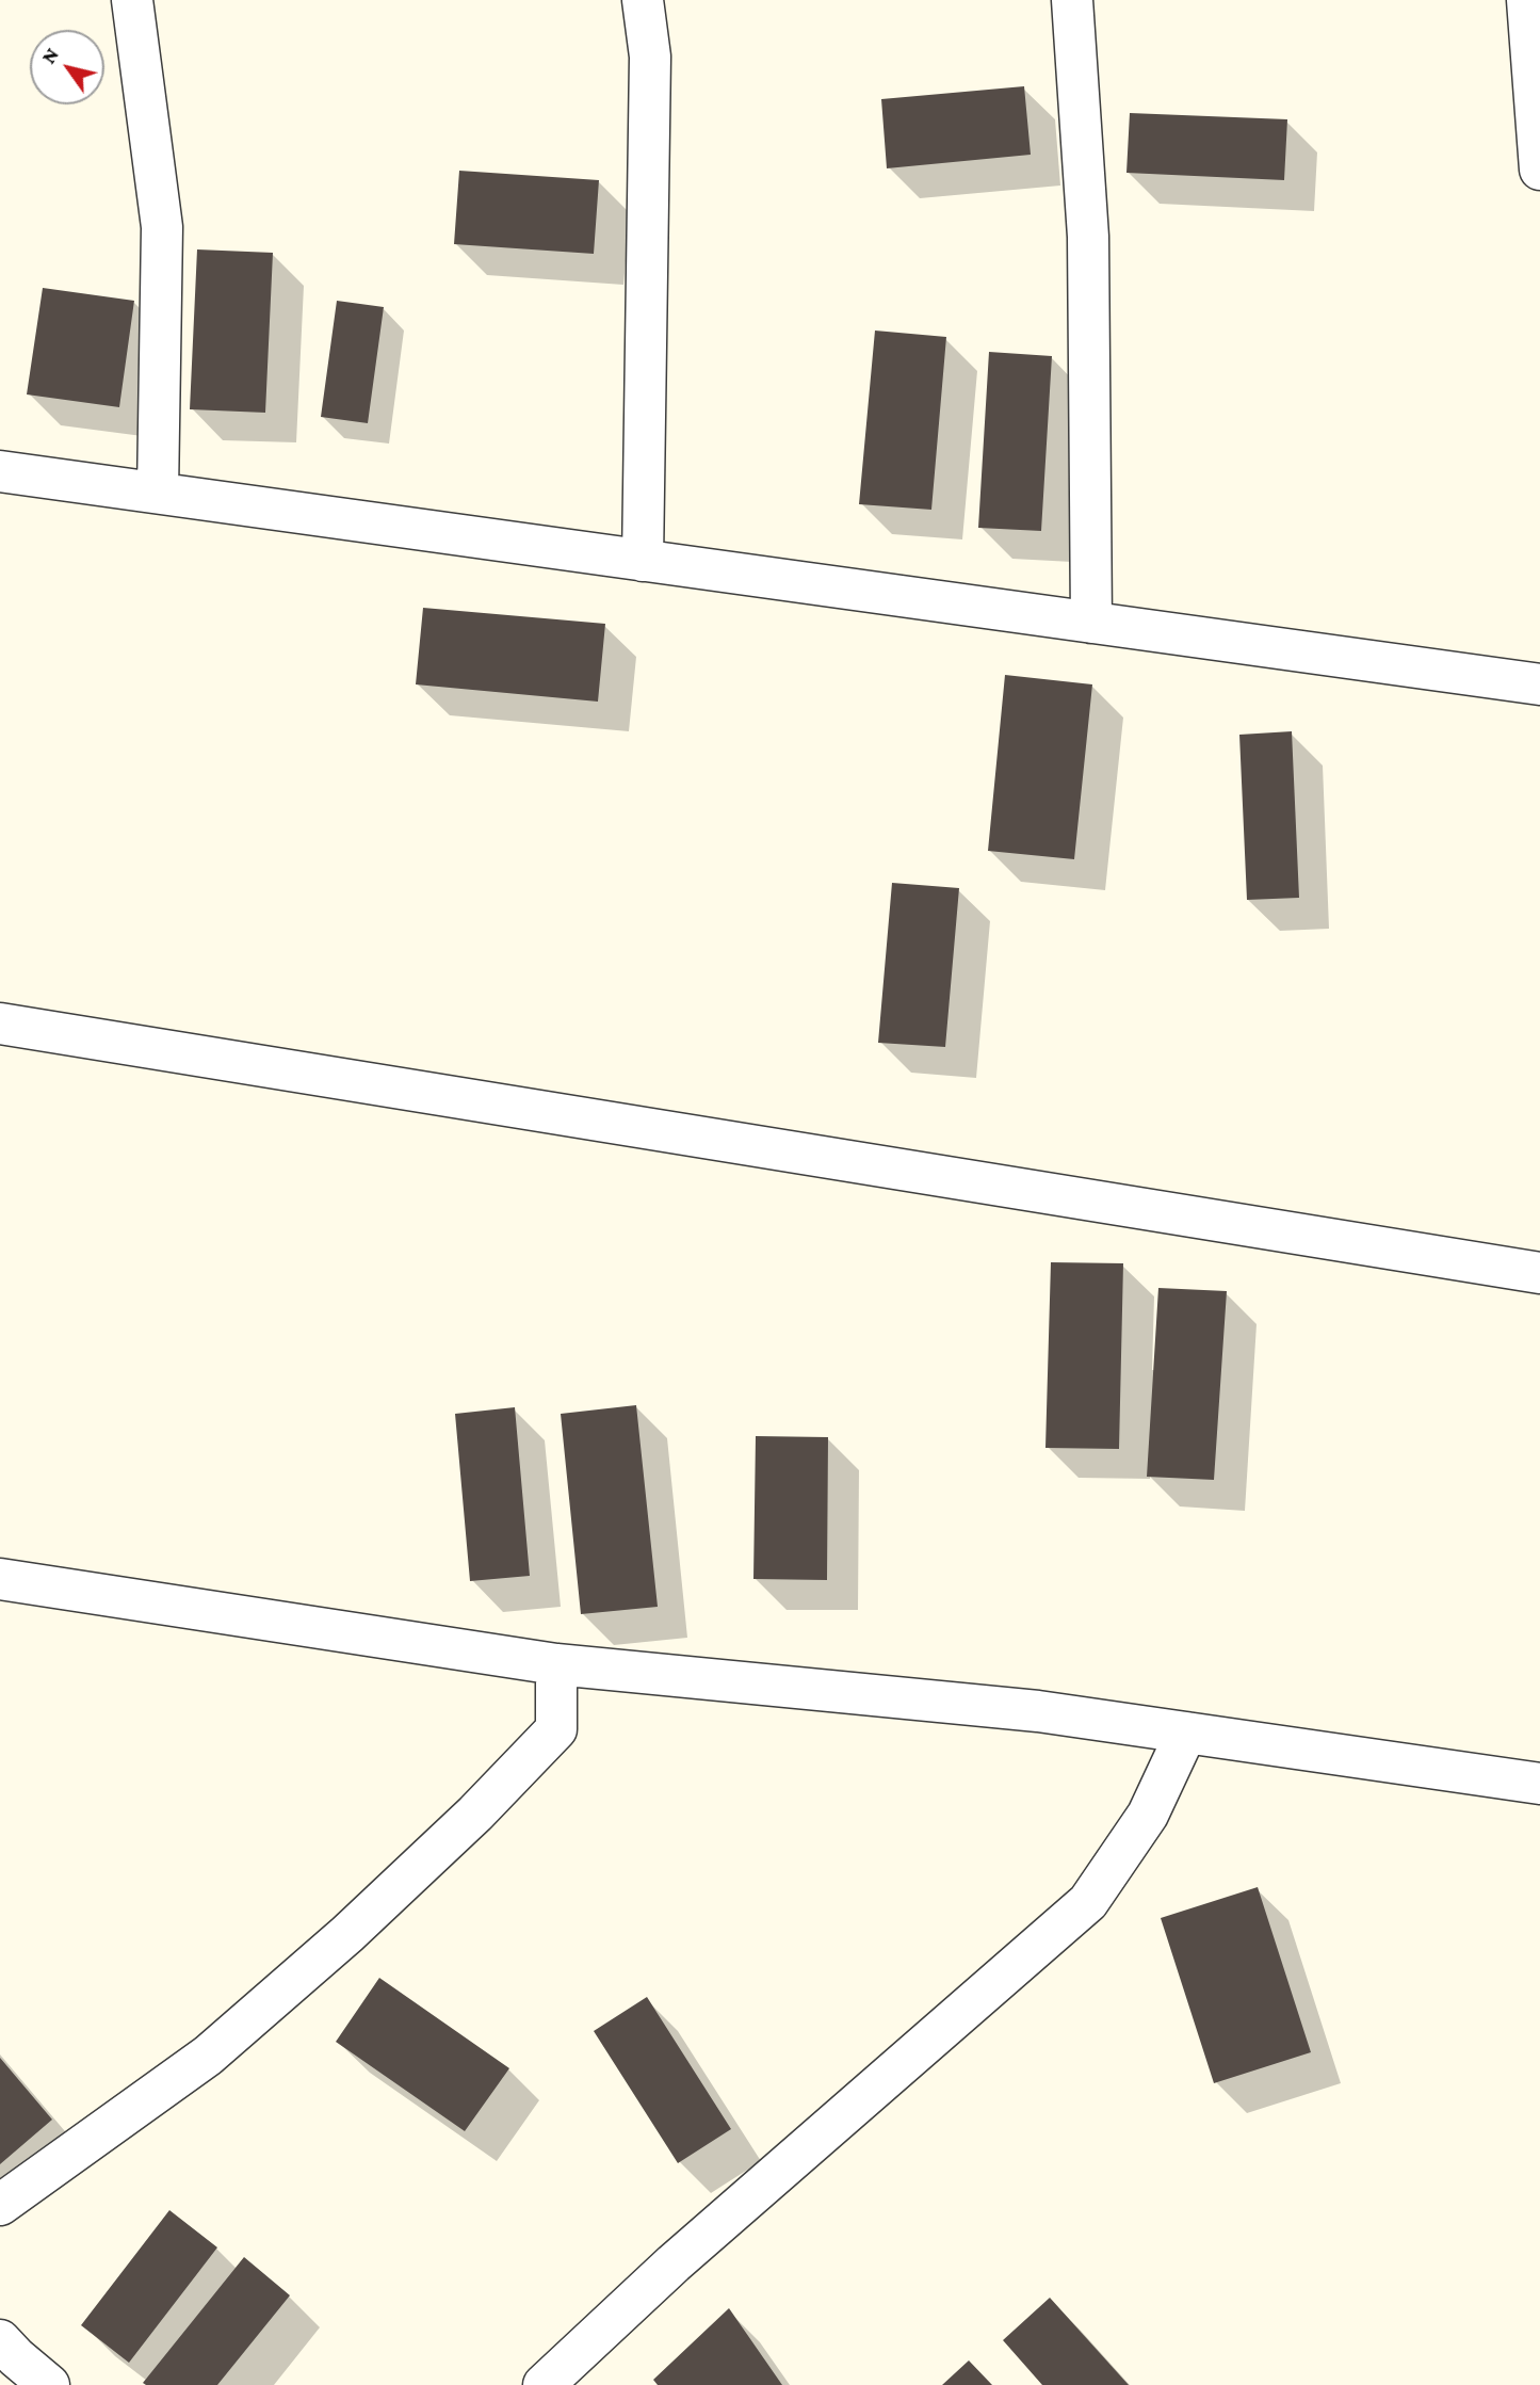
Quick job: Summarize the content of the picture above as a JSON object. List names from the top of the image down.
{
  "north": "top left"
}
